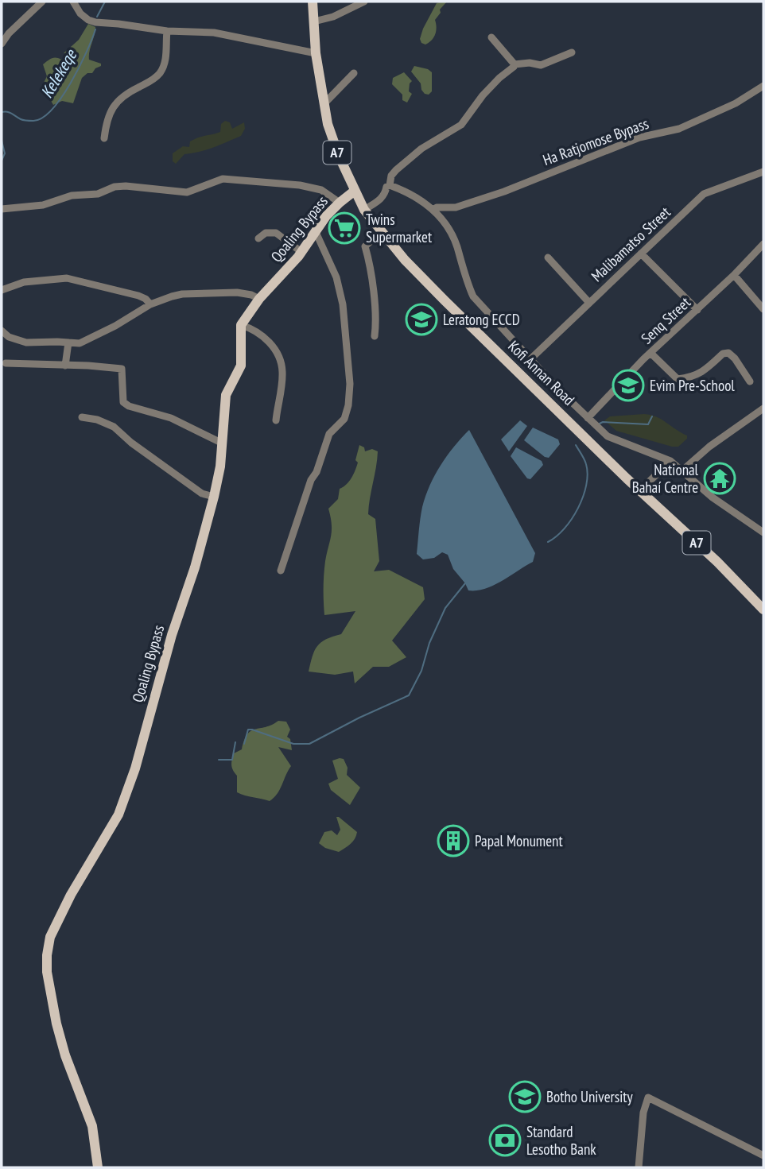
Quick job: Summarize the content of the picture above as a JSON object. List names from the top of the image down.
{
  "streets": {
    "main road": ["A7", "Qoaling Bypass", "Kofi Annan Road"],
    "street": ["Ha Ratjomose Bypass", "Malibamatso Street", "Senq Street"]
  },
  "crossings": [
    ["Qoaling Bypass", "Kofi Annan Road"]
  ],
  "water": ["Kelekeqe"],
  "places": {
    "supermarket": ["Twins Supermarket"],
    "school or university": ["Leratong ECCD", "Evim Pre-School", "Botho University"],
    "temple": ["National Bahaí Centre"],
    "building": ["Papal Monument"],
    "bank": ["Standard Lesotho Bank"]
  }
}
